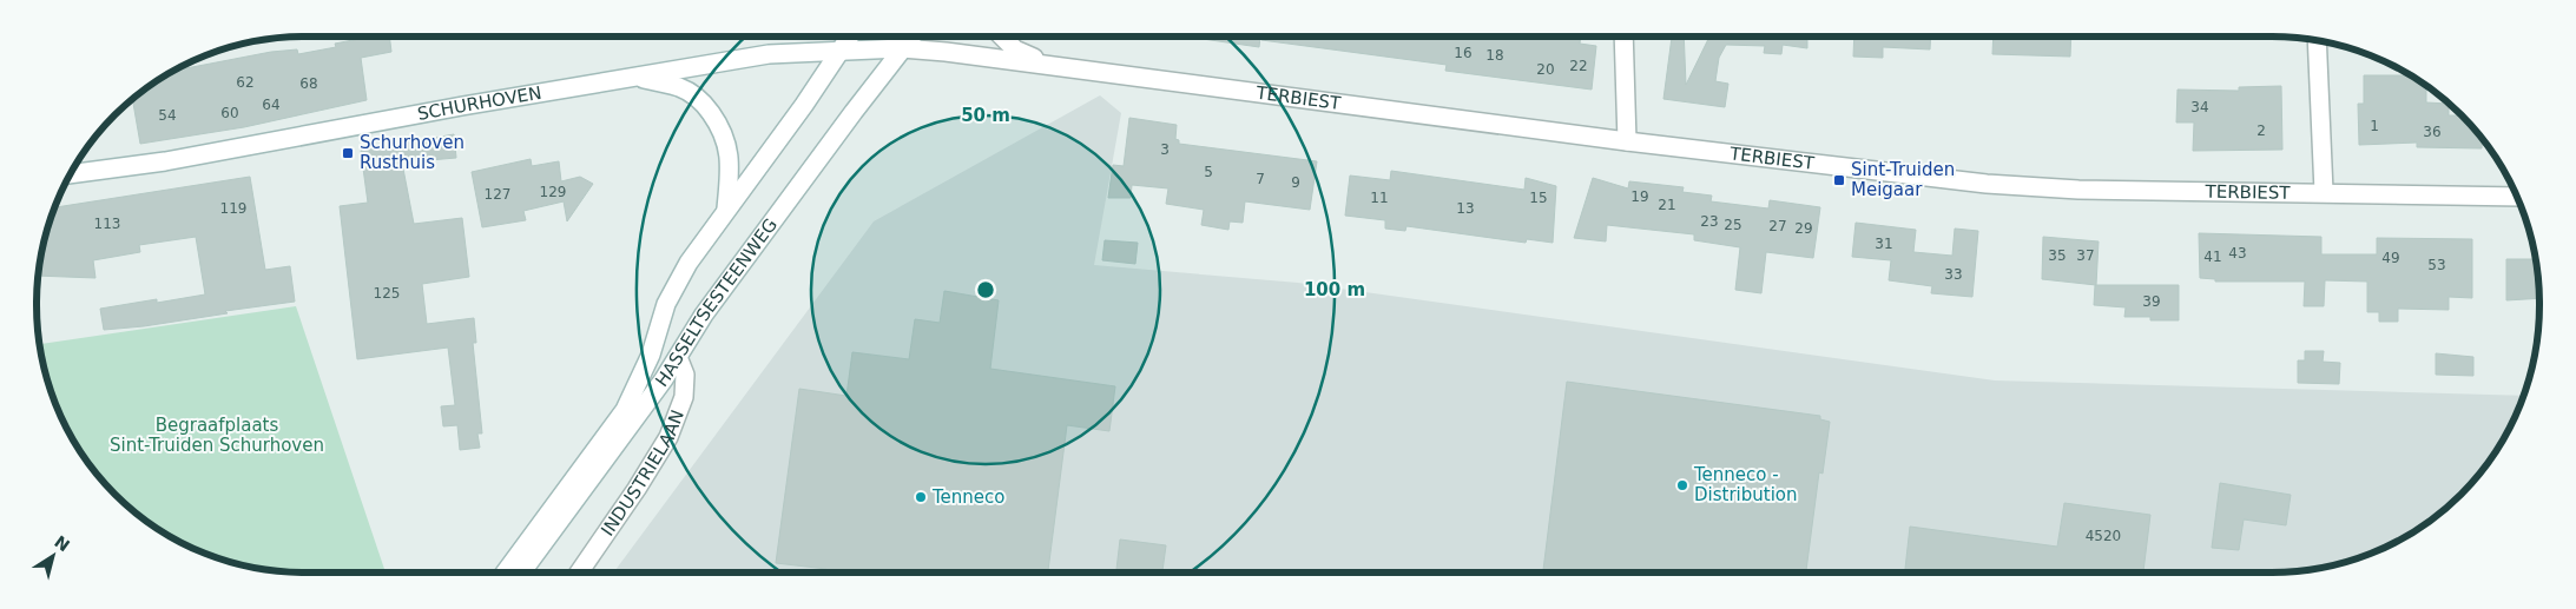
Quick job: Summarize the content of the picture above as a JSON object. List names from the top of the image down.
{
  "streets": {
    "street": [
      "TERBIEST",
      "SCHURHOVEN",
      "HASSELTSESTEENWEG",
      "INDUSTRIELAAN"
    ]
  },
  "crossings": [
    ["TERBIEST", "SCHURHOVEN"],
    ["TERBIEST", "HASSELTSESTEENWEG"],
    ["SCHURHOVEN", "HASSELTSESTEENWEG"],
    ["HASSELTSESTEENWEG", "INDUSTRIELAAN"]
  ],
  "parks": ["Begraafplaats Sint-Truiden Schurhoven"],
  "places": {
    "transit": ["Schurhoven Rusthuis", "Sint-Truiden Meigaar"],
    "other": ["Tenneco - Distribution", "Tenneco"]
  },
  "house_numbers": [
    "16",
    "18",
    "22",
    "20",
    "62",
    "68",
    "64",
    "34",
    "60",
    "54",
    "1",
    "2",
    "36",
    "3",
    "5",
    "7",
    "9",
    "129",
    "127",
    "19",
    "11",
    "15",
    "21",
    "119",
    "13",
    "23",
    "113",
    "25",
    "27",
    "29",
    "31",
    "43",
    "35",
    "37",
    "41",
    "49",
    "53",
    "33",
    "125",
    "39",
    "4520"
  ],
  "north": "top right",
  "rings": ["50 m", "100 m"]
}
